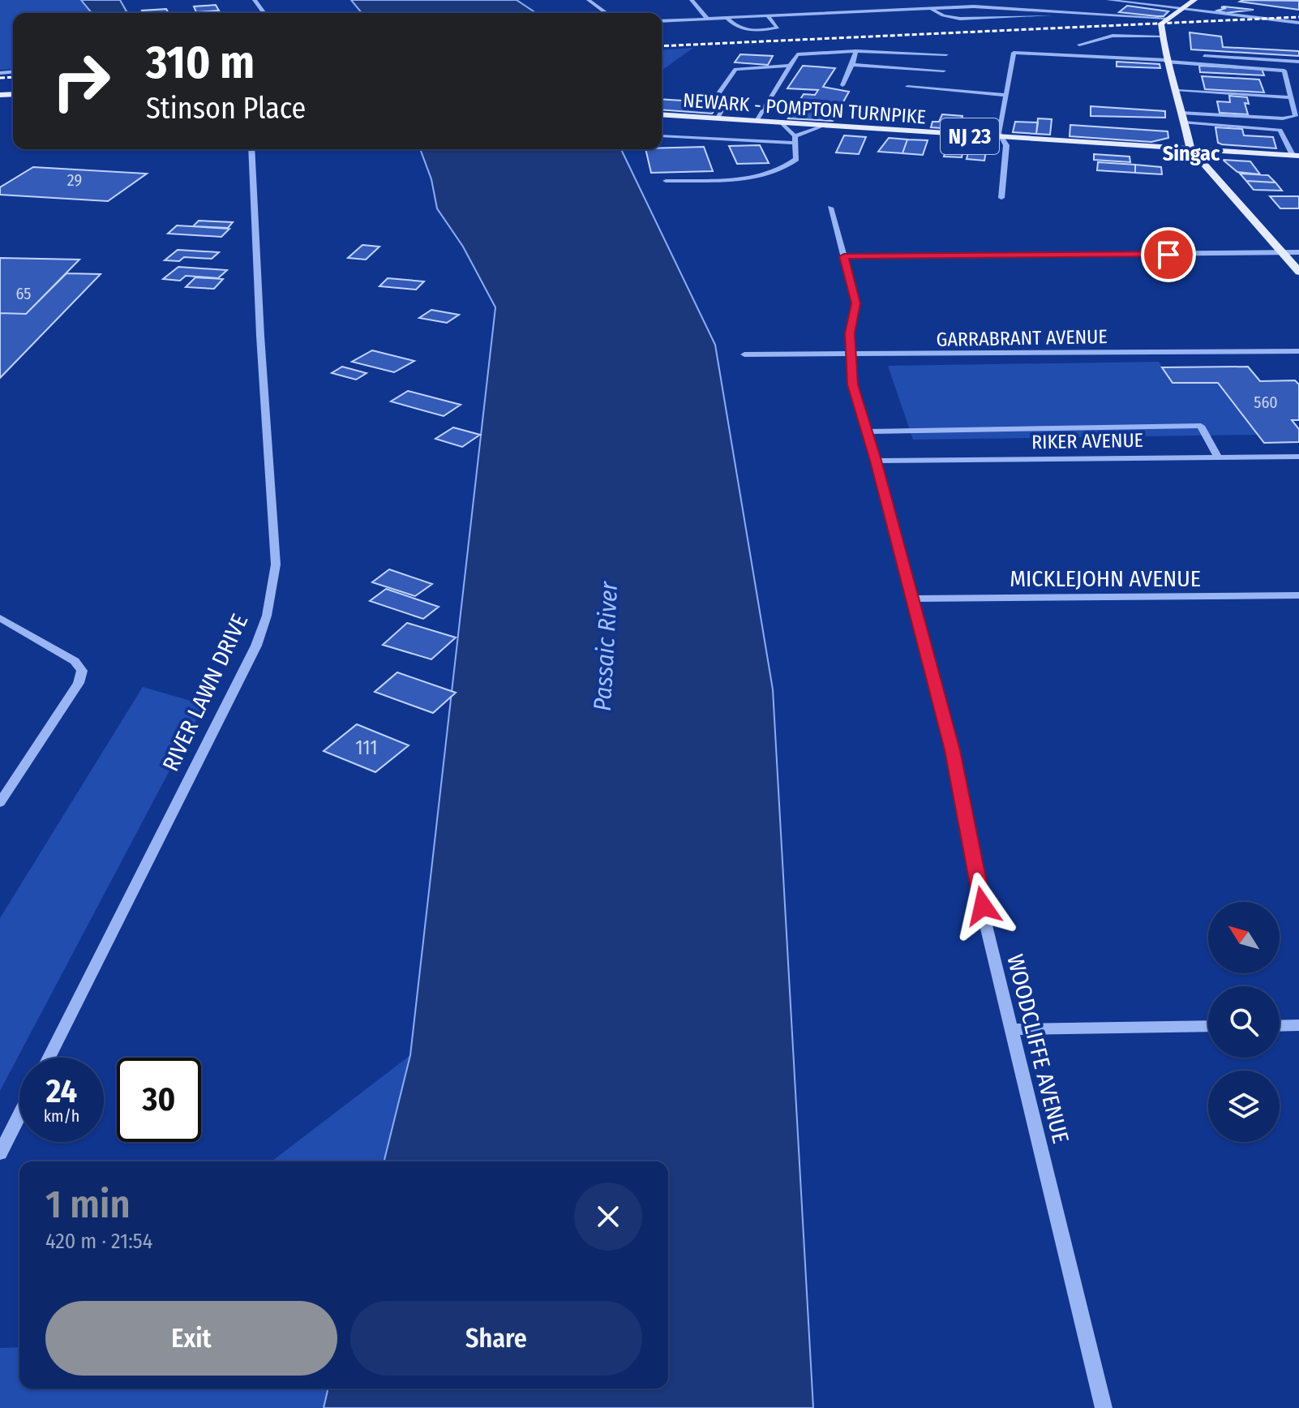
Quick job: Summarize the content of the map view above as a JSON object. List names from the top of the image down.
{
  "streets": {
    "main road": ["NEWARK - POMPTON TURNPIKE", "NJ 23"],
    "street": [
      "GARRABRANT AVENUE",
      "RIKER AVENUE",
      "MICKLEJOHN AVENUE",
      "RIVER LAWN DRIVE",
      "WOODCLIFFE AVENUE"
    ]
  },
  "crossings": [
    ["GARRABRANT AVENUE", "WOODCLIFFE AVENUE"],
    ["RIKER AVENUE", "WOODCLIFFE AVENUE"],
    ["MICKLEJOHN AVENUE", "WOODCLIFFE AVENUE"]
  ],
  "districts": ["Singac"],
  "water": ["Passaic River"],
  "house_numbers": [
    "29",
    "65",
    "560",
    "111"
  ],
  "north": "top left",
  "page": {
    "turn": ["310 m", "Stinson Place"],
    "speed": "24 km/h",
    "limit": "30",
    "heading": ["1 min", "420 m · 21:54"],
    "buttons": ["Exit", "Share"]
  }
}
